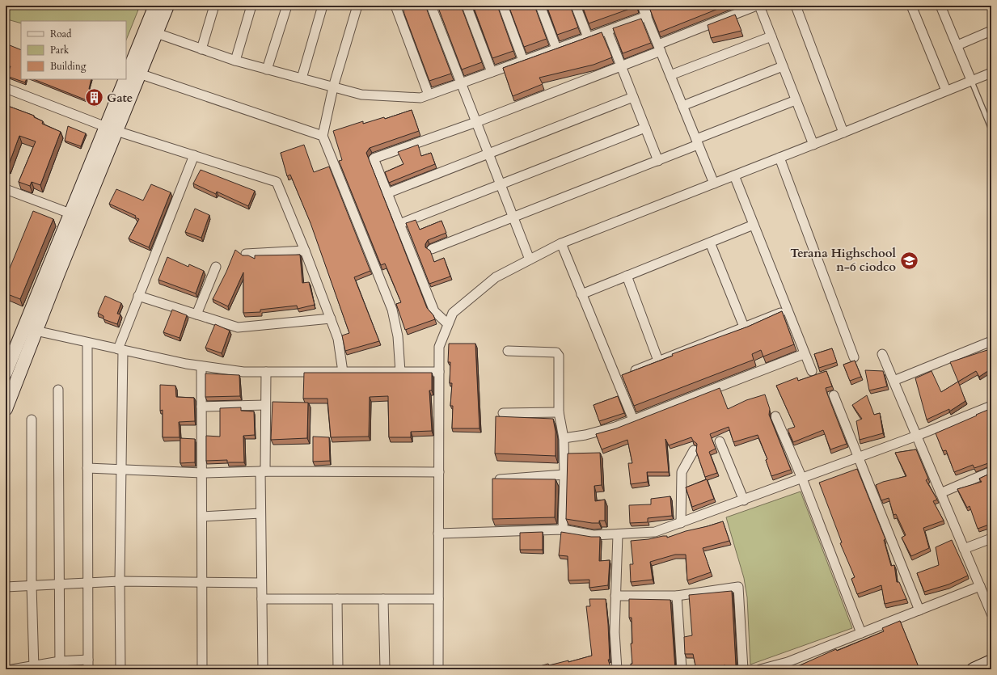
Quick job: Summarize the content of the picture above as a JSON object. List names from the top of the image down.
{
  "places": {
    "building": ["Gate"],
    "school or university": ["Terana Highschool n-6 ciodco"]
  },
  "legend": ["Road", "Park", "Building"]
}
